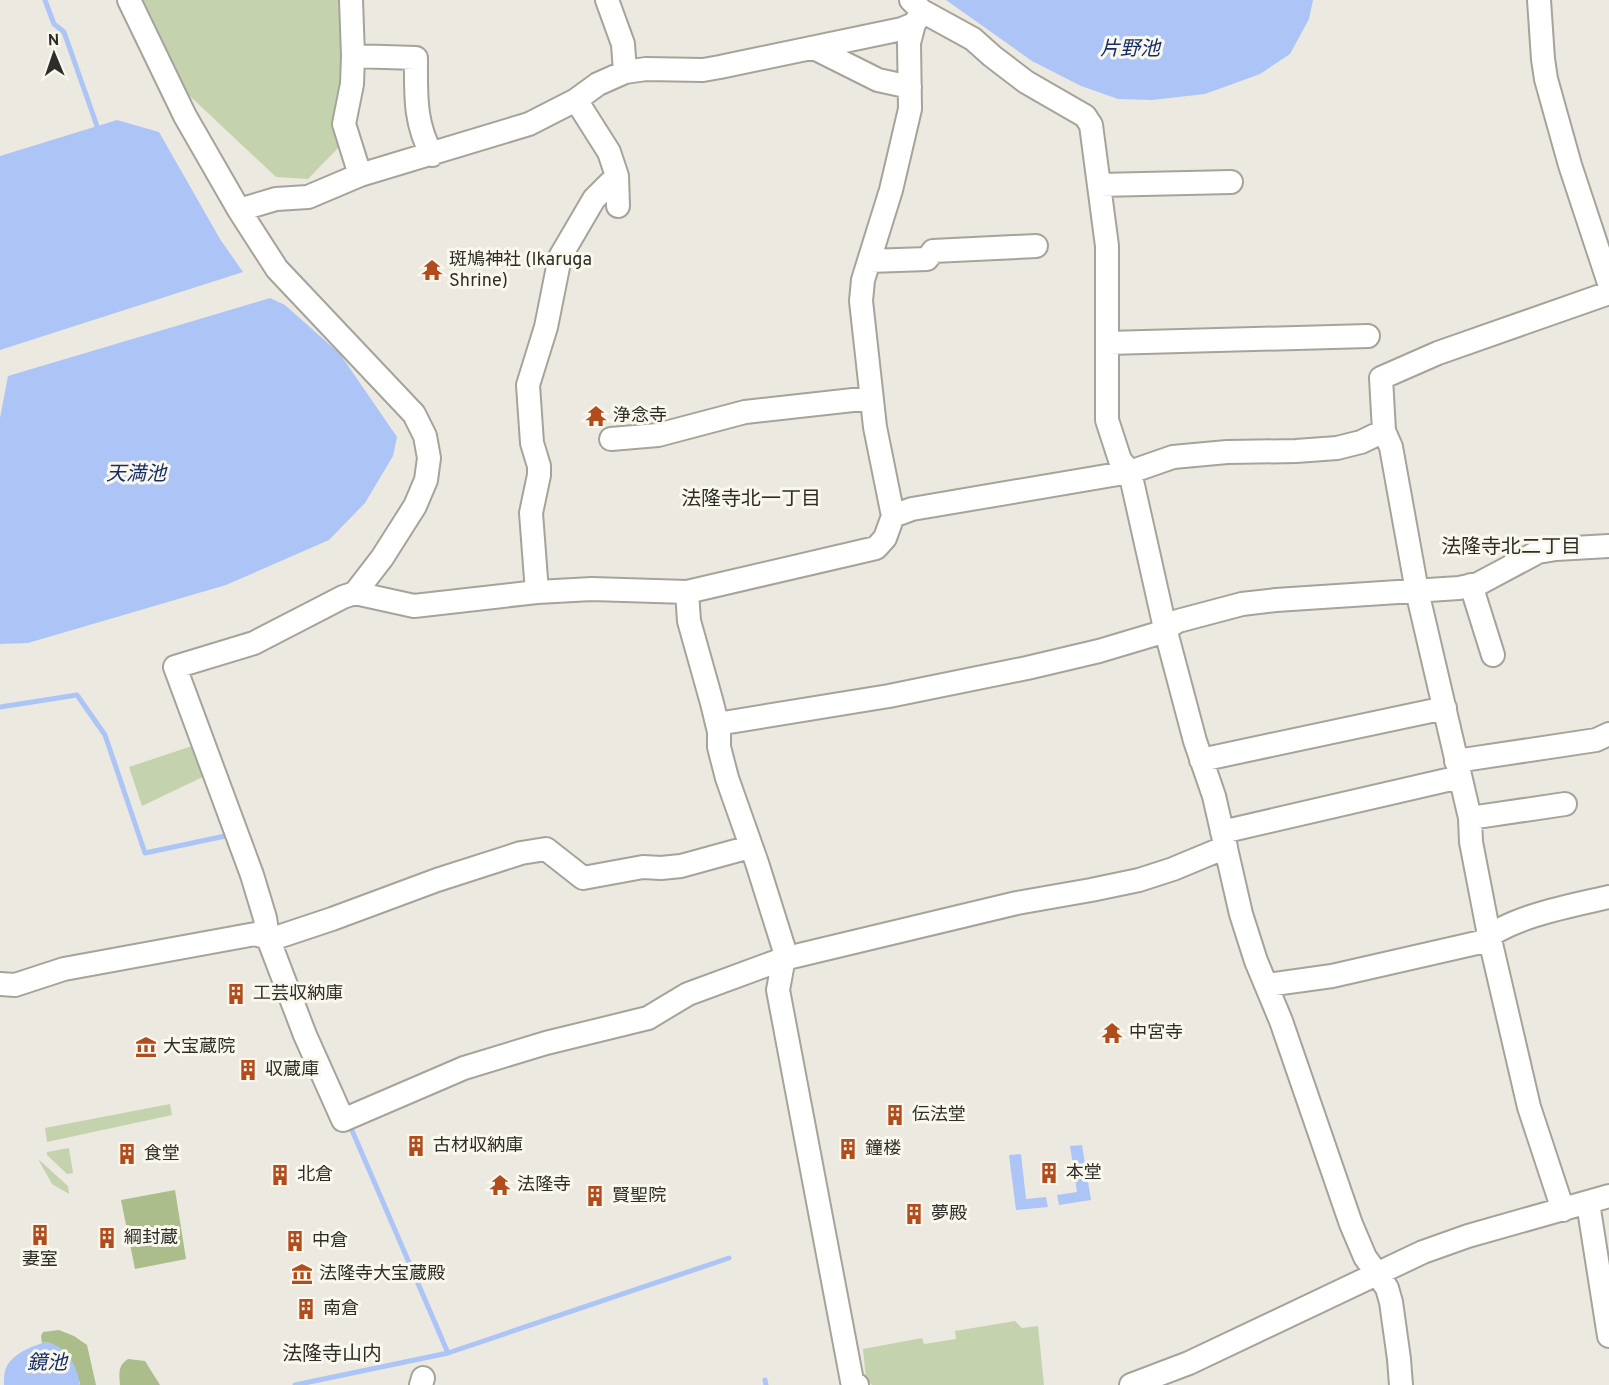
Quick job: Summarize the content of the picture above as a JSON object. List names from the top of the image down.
{
  "districts": ["法隆寺北一丁目", "法隆寺北二丁目", "法隆寺山内"],
  "water": ["片野池", "天満池", "鏡池"],
  "places": {
    "temple": [
      "斑鳩神社 (Ikaruga Shrine)",
      "浄念寺",
      "中宮寺",
      "法隆寺"
    ],
    "building": [
      "工芸収納庫",
      "収蔵庫",
      "伝法堂",
      "古材収納庫",
      "鐘楼",
      "食堂",
      "本堂",
      "北倉",
      "賢聖院",
      "夢殿",
      "妻室",
      "綱封蔵",
      "中倉",
      "南倉"
    ],
    "museum": ["大宝蔵院", "法隆寺大宝蔵殿"]
  },
  "north": "top"
}
